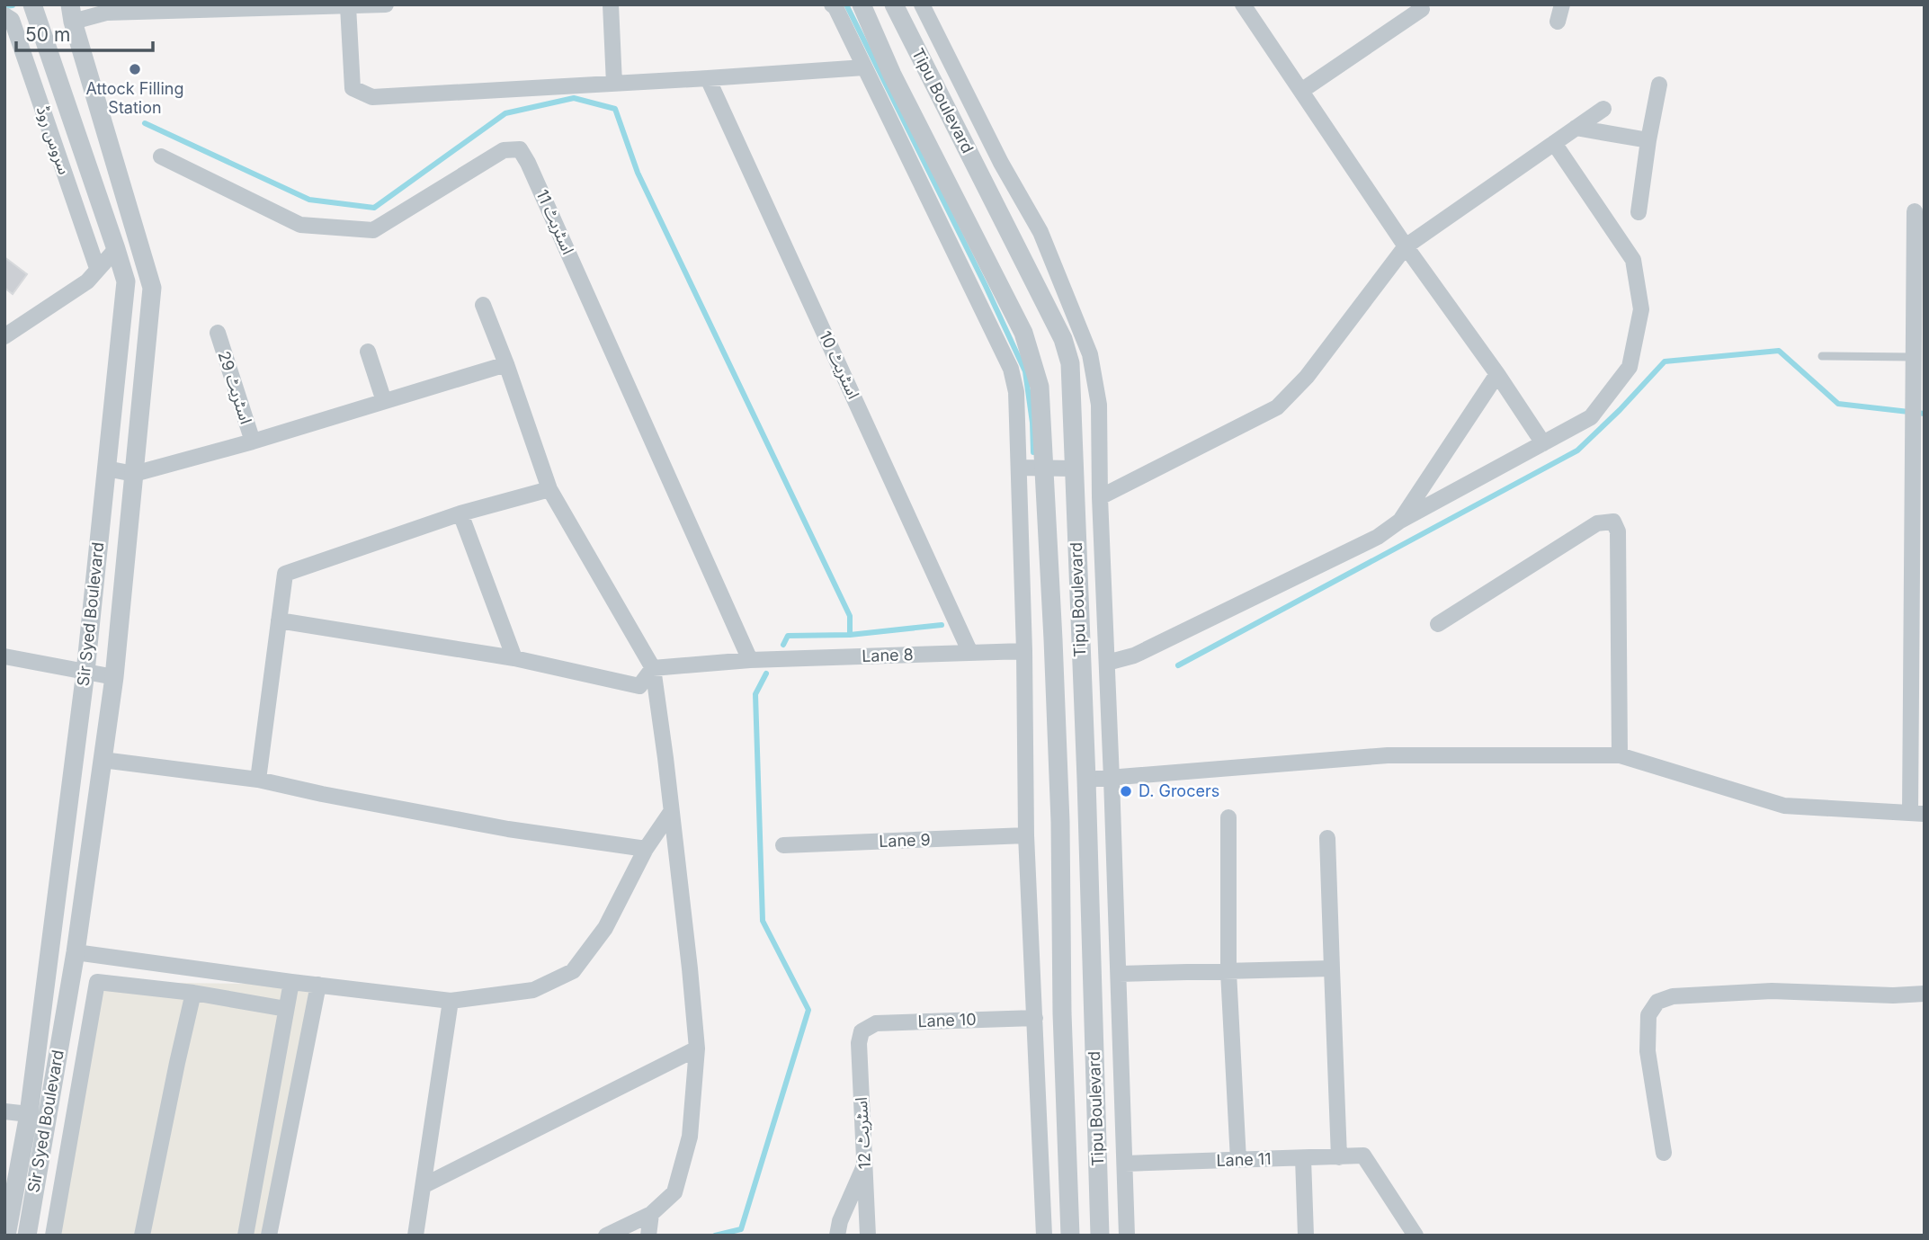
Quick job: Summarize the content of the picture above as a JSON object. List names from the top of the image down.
{
  "streets": {
    "street": [
      "Tipu Boulevard",
      "سروس روڈ",
      "اسٹریٹ 11",
      "اسٹریٹ 10",
      "اسٹریٹ 29",
      "Sir Syed Boulevard",
      "Lane 8",
      "Lane 9",
      "Lane 10",
      "اسٹریٹ 12",
      "Lane 11"
    ]
  },
  "crossings": [
    ["اسٹریٹ 11", "Lane 8"],
    ["اسٹریٹ 10", "Lane 8"],
    ["Lane 10", "اسٹریٹ 12"]
  ],
  "places": ["Attock Filling Station", "D. Grocers"],
  "scale_bar": "50 m"
}
